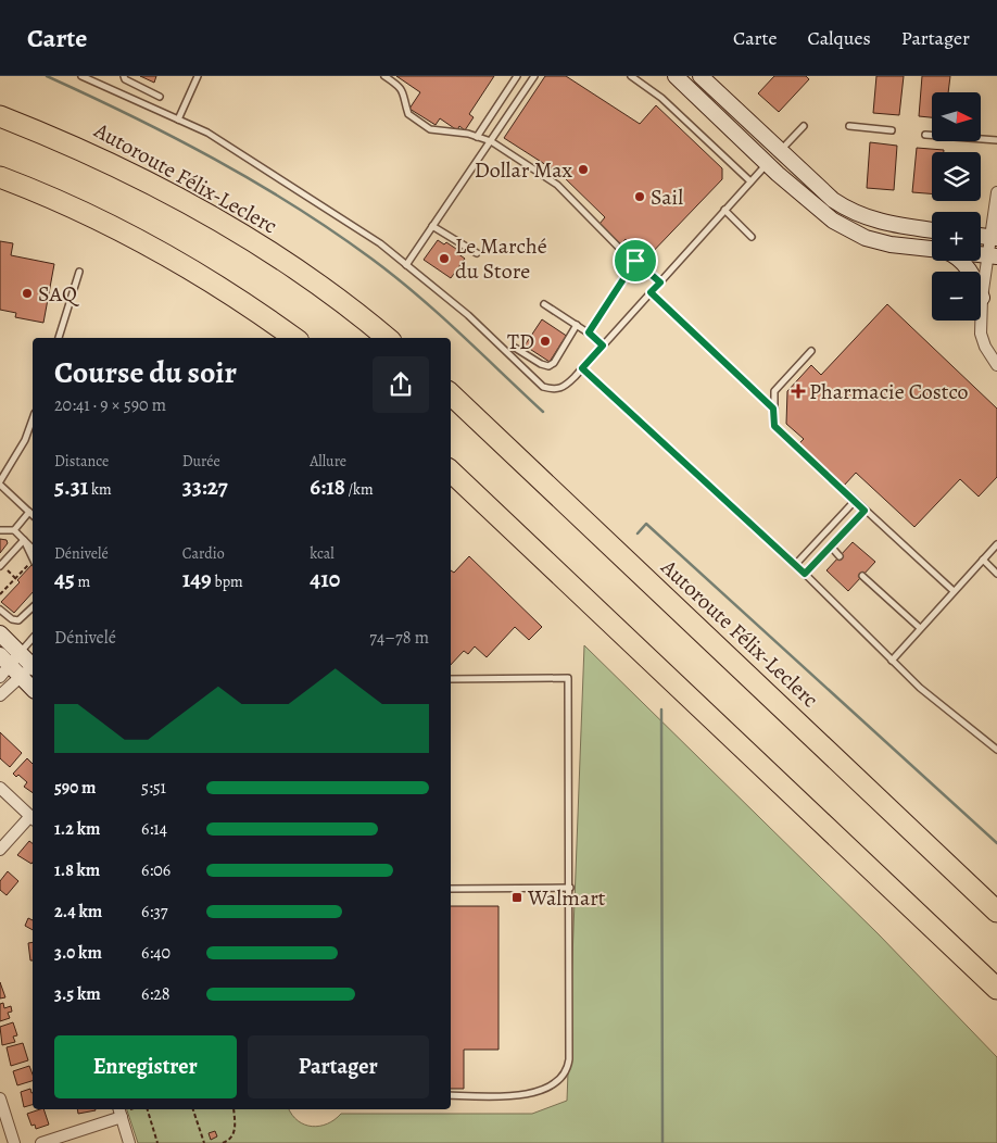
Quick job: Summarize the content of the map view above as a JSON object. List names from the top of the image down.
{
  "streets": {
    "highway": ["Autoroute Félix-Leclerc"]
  },
  "places": {
    "other": [
      "Dollar Max",
      "Sail",
      "Le Marché du Store",
      "SAQ",
      "TD"
    ],
    "health": ["Pharmacie Costco"],
    "transit": ["Walmart"]
  },
  "north": "right",
  "page": {
    "header": "Carte",
    "nav": ["Carte", "Calques", "Partager"],
    "map_buttons": ["+", "−"],
    "heading": ["Course du soir", "20:41 · 9 × 590 m"],
    "stats": [
      ["Distance", "5.31 km"],
      ["Durée", "33:27"],
      ["Allure", "6:18 /km"],
      ["Dénivelé", "45 m"],
      ["Cardio", "149 bpm"],
      ["kcal", "410"]
    ],
    "chart": ["Dénivelé", "74–78 m"],
    "list": [
      {
        "name": "590 m",
        "note": "5:51"
      },
      {
        "name": "1.2 km",
        "note": "6:14"
      },
      {
        "name": "1.8 km",
        "note": "6:06"
      },
      {
        "name": "2.4 km",
        "note": "6:37"
      },
      {
        "name": "3.0 km",
        "note": "6:40"
      },
      {
        "name": "3.5 km",
        "note": "6:28"
      }
    ],
    "buttons": ["Enregistrer", "Partager"]
  }
}
